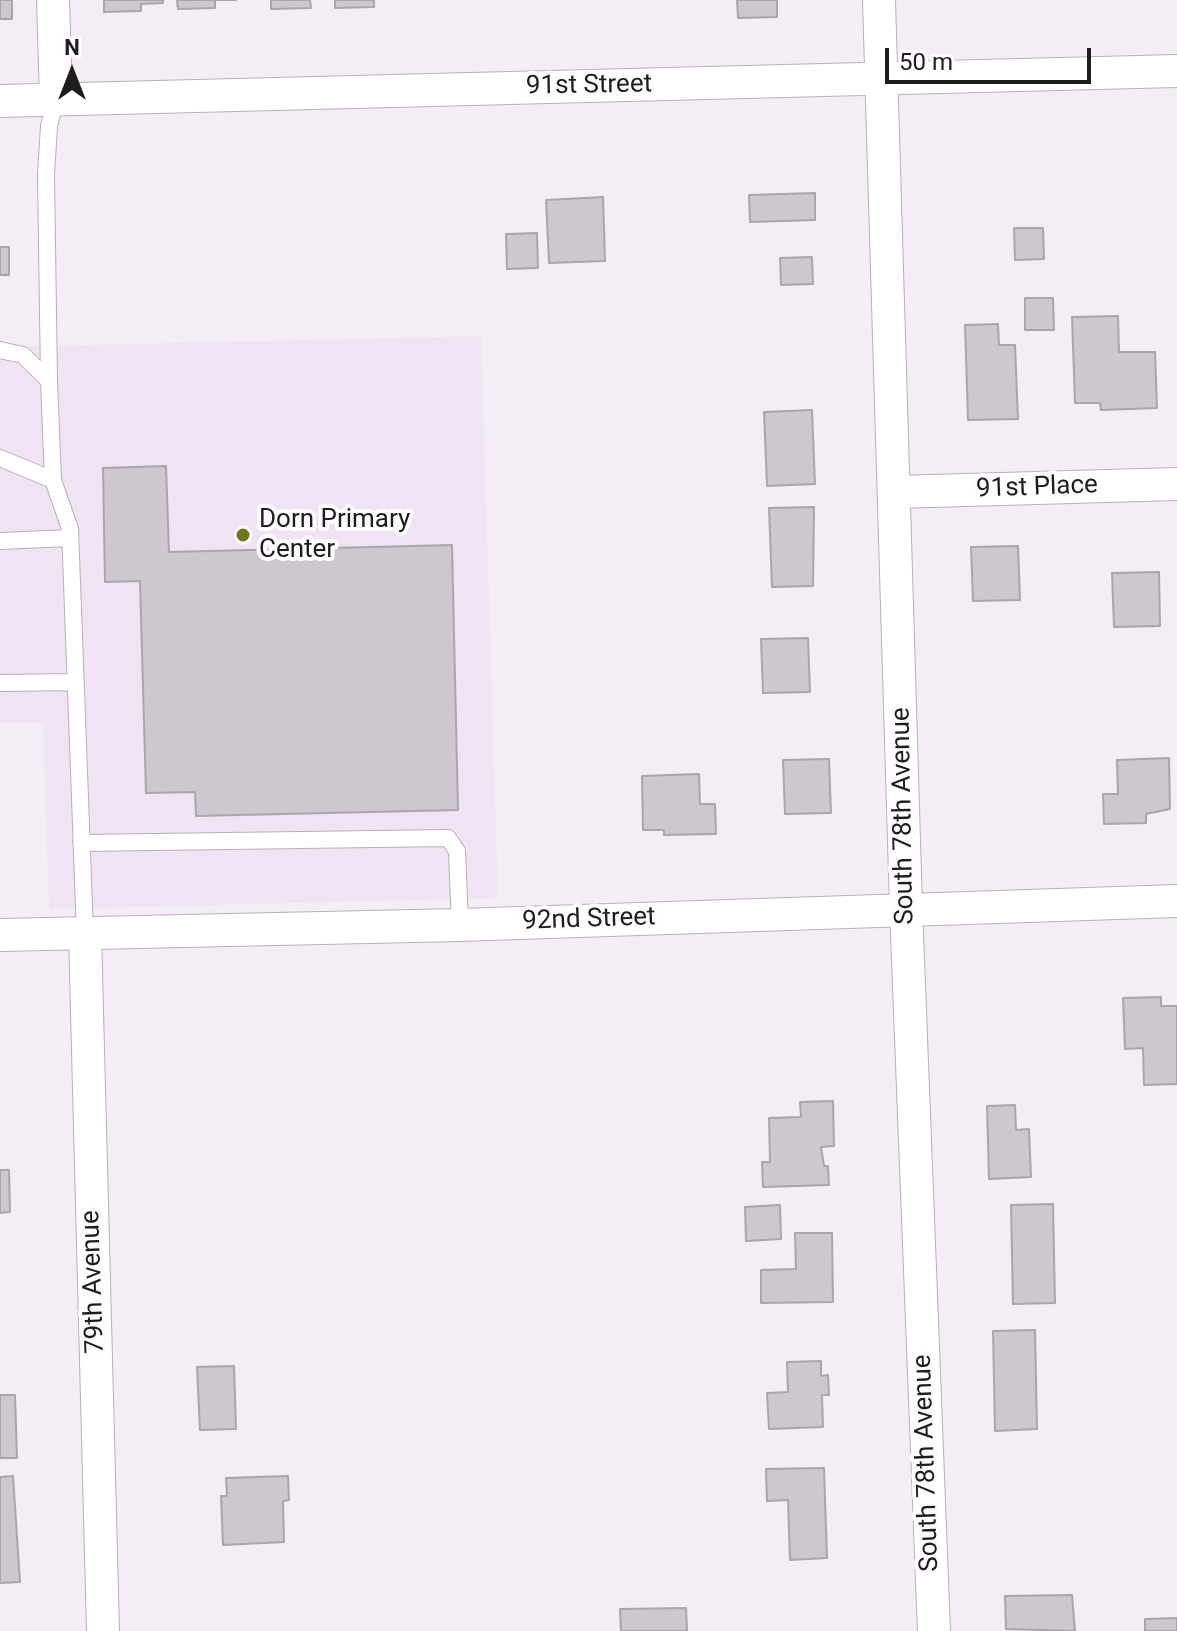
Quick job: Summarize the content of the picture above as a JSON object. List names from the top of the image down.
{
  "streets": {
    "street": [
      "91st Street",
      "91st Place",
      "South 78th Avenue",
      "92nd Street",
      "79th Avenue"
    ]
  },
  "crossings": [
    ["91st Street", "South 78th Avenue"],
    ["91st Place", "South 78th Avenue"],
    ["South 78th Avenue", "92nd Street"],
    ["92nd Street", "79th Avenue"]
  ],
  "places": ["Dorn Primary Center"],
  "scale_bar": "50 m",
  "north": "top"
}
